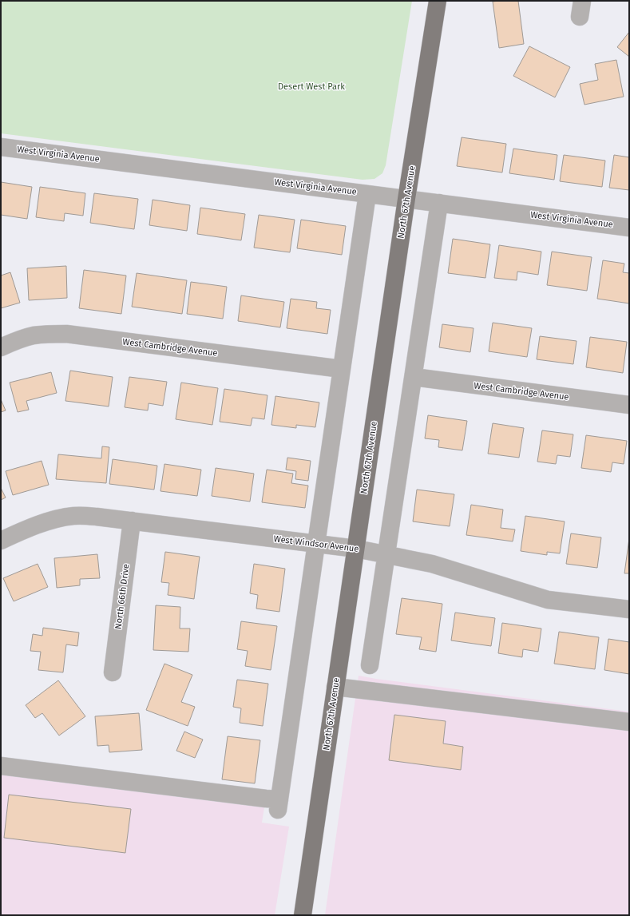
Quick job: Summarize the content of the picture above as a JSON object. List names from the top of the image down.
{
  "streets": {
    "main road": ["North 67th Avenue"],
    "street": [
      "West Virginia Avenue",
      "West Cambridge Avenue",
      "West Windsor Avenue",
      "North 66th Drive"
    ]
  },
  "crossings": [
    ["West Virginia Avenue", "North 67th Avenue"],
    ["North 67th Avenue", "West Windsor Avenue"],
    ["West Windsor Avenue", "North 66th Drive"]
  ],
  "parks": ["Desert West Park"]
}
